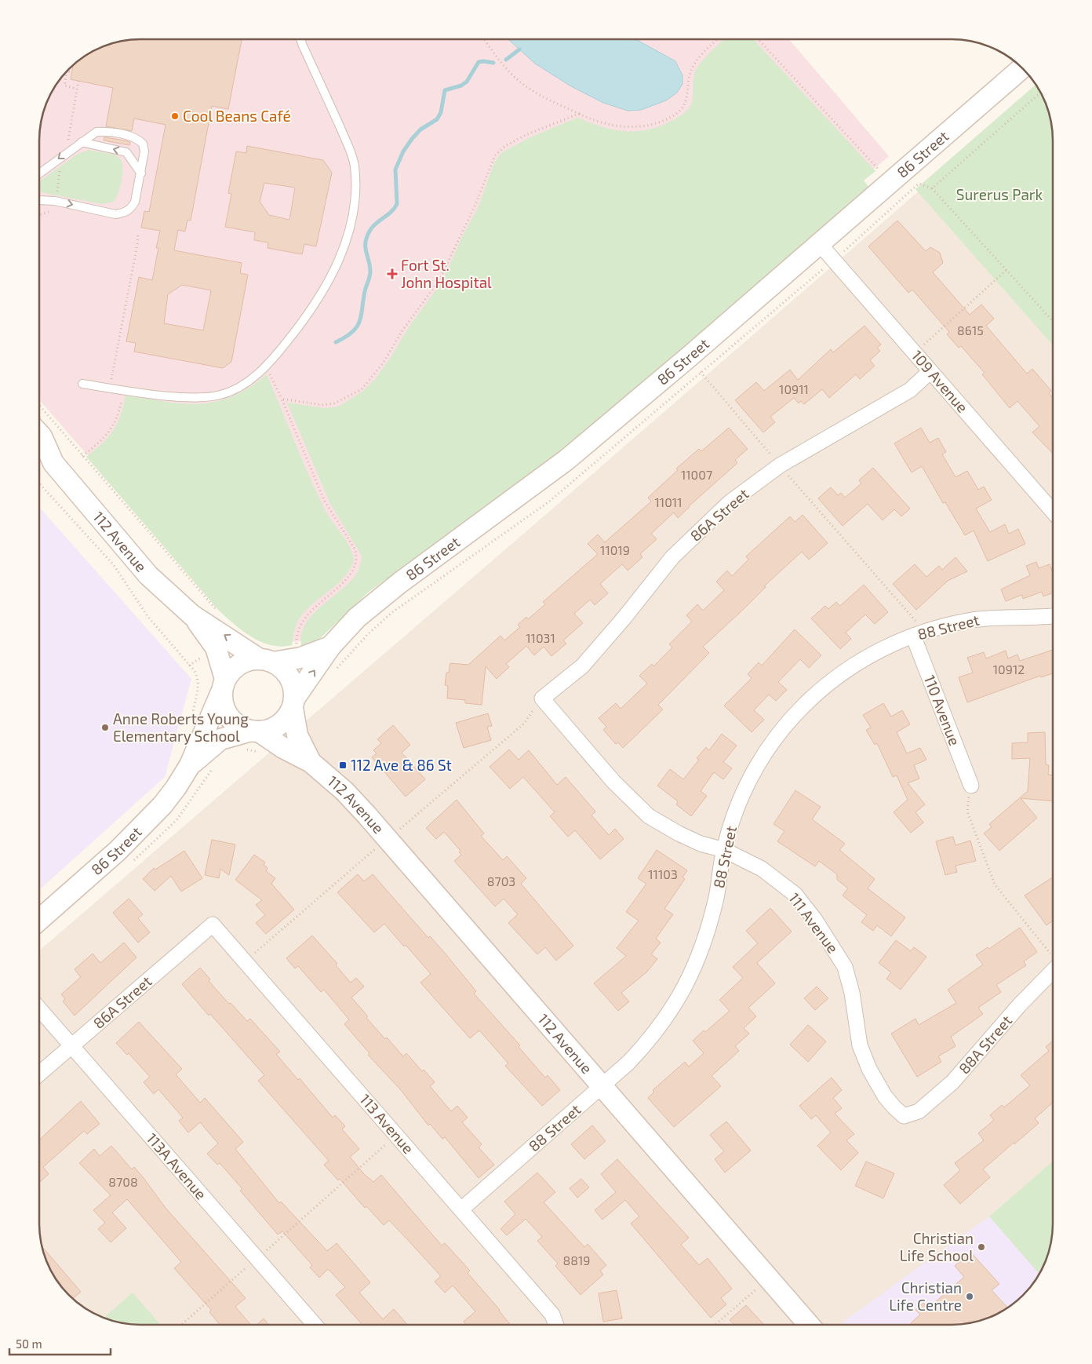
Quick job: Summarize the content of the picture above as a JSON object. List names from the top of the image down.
{
  "streets": {
    "street": [
      "86 Street",
      "109 Avenue",
      "86A Street",
      "112 Avenue",
      "88 Street",
      "110 Avenue",
      "111 Avenue",
      "88A Street",
      "113 Avenue",
      "113A Avenue"
    ]
  },
  "crossings": [
    ["86 Street", "109 Avenue"],
    ["86 Street", "112 Avenue"],
    ["109 Avenue", "86A Street"],
    ["86A Street", "111 Avenue"],
    ["86A Street", "113 Avenue"],
    ["86A Street", "113A Avenue"],
    ["112 Avenue", "88 Street"],
    ["88 Street", "110 Avenue"],
    ["88 Street", "111 Avenue"],
    ["88 Street", "113 Avenue"],
    ["111 Avenue", "88A Street"]
  ],
  "parks": ["Surerus Park"],
  "places": {
    "other": [
      "Cool Beans Café",
      "Anne Roberts Young Elementary School",
      "Christian Life School",
      "Christian Life Centre"
    ],
    "health": ["Fort St. John Hospital"],
    "transit": ["112 Ave & 86 St"]
  },
  "house_numbers": [
    "8615",
    "10911",
    "11007",
    "11011",
    "11019",
    "11031",
    "10912",
    "11103",
    "8703",
    "8708",
    "8819"
  ],
  "scale_bar": "50 m"
}
